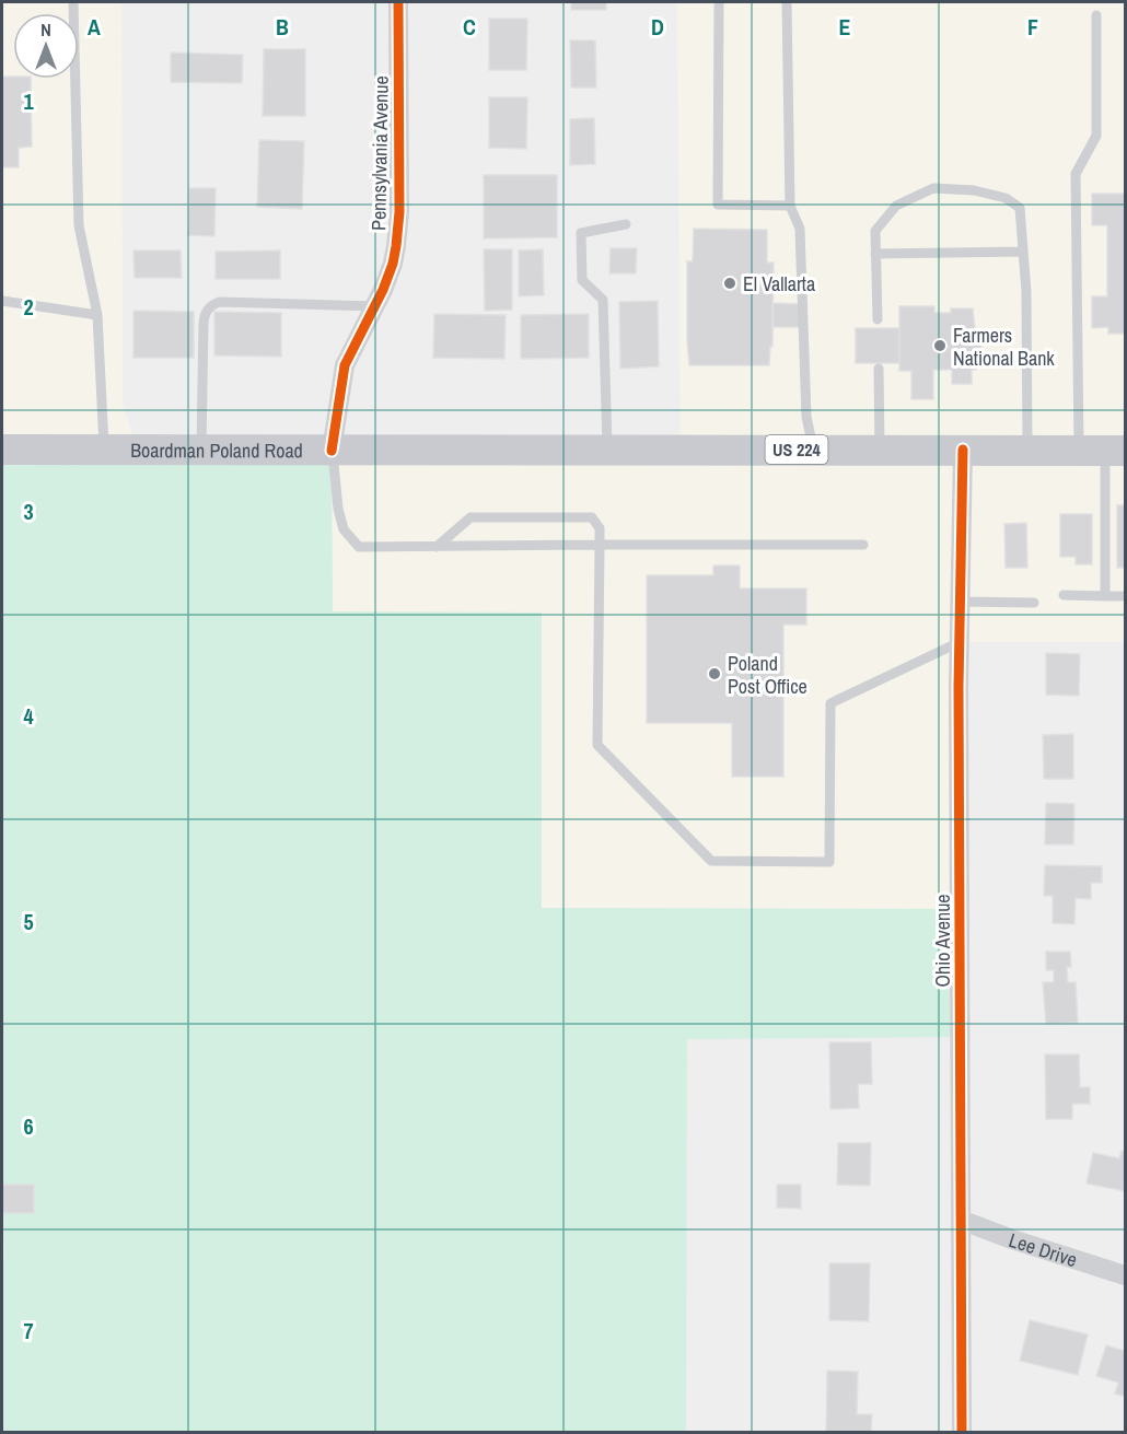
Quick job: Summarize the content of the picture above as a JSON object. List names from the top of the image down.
{
  "streets": {
    "main road": ["US 224", "Boardman Poland Road"],
    "street": ["Pennsylvania Avenue", "Ohio Avenue", "Lee Drive"]
  },
  "crossings": [
    ["Pennsylvania Avenue", "Boardman Poland Road"],
    ["US 224", "Boardman Poland Road"],
    ["US 224", "Ohio Avenue"],
    ["Ohio Avenue", "Lee Drive"]
  ],
  "places": ["El Vallarta", "Farmers National Bank", "Poland Post Office"],
  "north": "top",
  "grid": {
    "columns": [
      "A",
      "B",
      "C",
      "D",
      "E",
      "F"
    ],
    "rows": [
      "1",
      "2",
      "3",
      "4",
      "5",
      "6",
      "7"
    ]
  }
}
